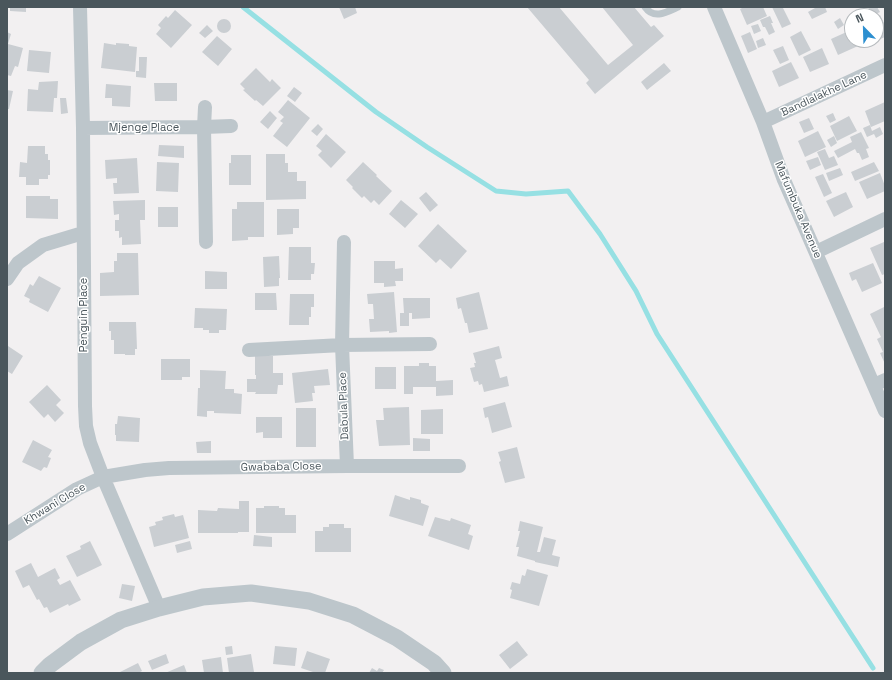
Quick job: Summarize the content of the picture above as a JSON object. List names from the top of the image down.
{
  "streets": {
    "street": [
      "Bandlalakhe Lane",
      "Mjenge Place",
      "Mafumbuka Avenue",
      "Penguin Place",
      "Dabula Place",
      "Gwababa Close",
      "Khwani Close"
    ]
  },
  "crossings": [
    ["Bandlalakhe Lane", "Mafumbuka Avenue"],
    ["Mjenge Place", "Penguin Place"],
    ["Penguin Place", "Gwababa Close"],
    ["Penguin Place", "Khwani Close"],
    ["Dabula Place", "Gwababa Close"],
    ["Gwababa Close", "Khwani Close"]
  ],
  "north": "top left"
}
